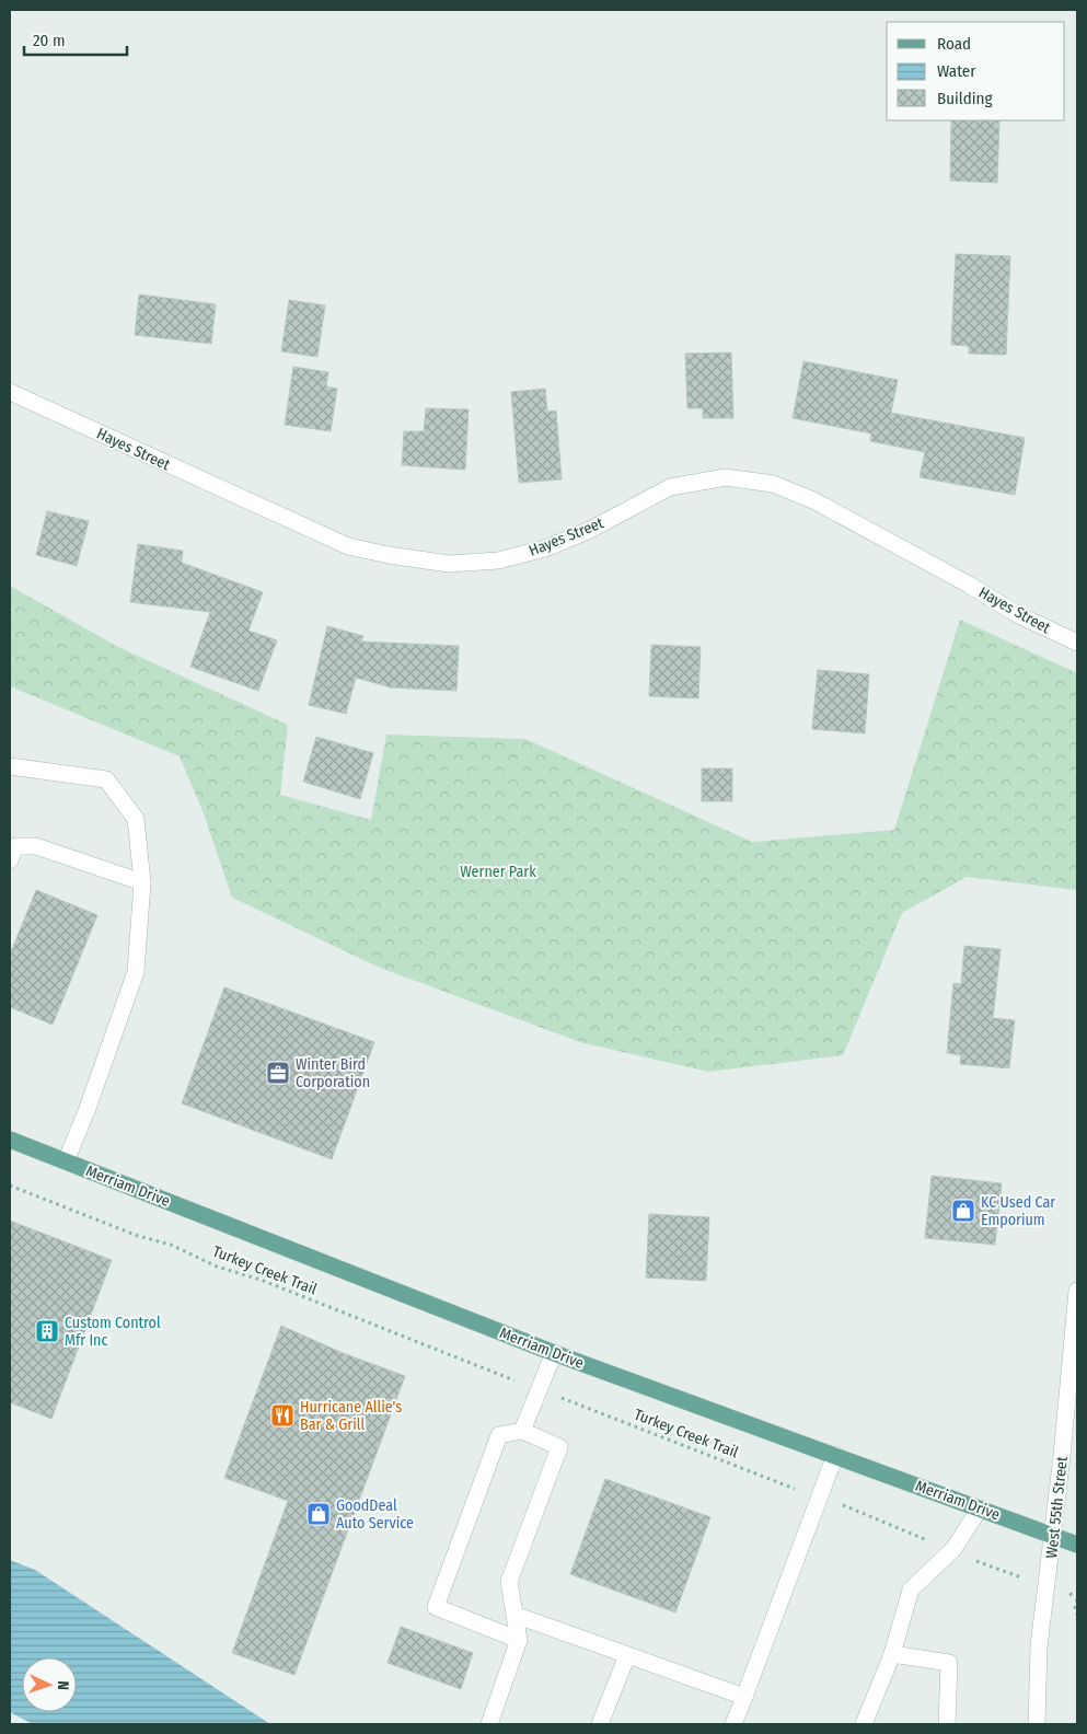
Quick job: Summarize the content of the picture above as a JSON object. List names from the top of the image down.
{
  "streets": {
    "main road": ["Merriam Drive"],
    "street": ["Hayes Street", "West 55th Street"],
    "path": ["Turkey Creek Trail"]
  },
  "crossings": [
    ["Merriam Drive", "West 55th Street"]
  ],
  "parks": ["Werner Park"],
  "places": {
    "office": ["Winter Bird Corporation"],
    "shop": ["KC Used Car Emporium", "GoodDeal Auto Service"],
    "building": ["Custom Control Mfr Inc"],
    "restaurant": ["Hurricane Allie's Bar & Grill"]
  },
  "legend": ["Road", "Water", "Building"],
  "scale_bar": "20 m",
  "north": "right"
}
